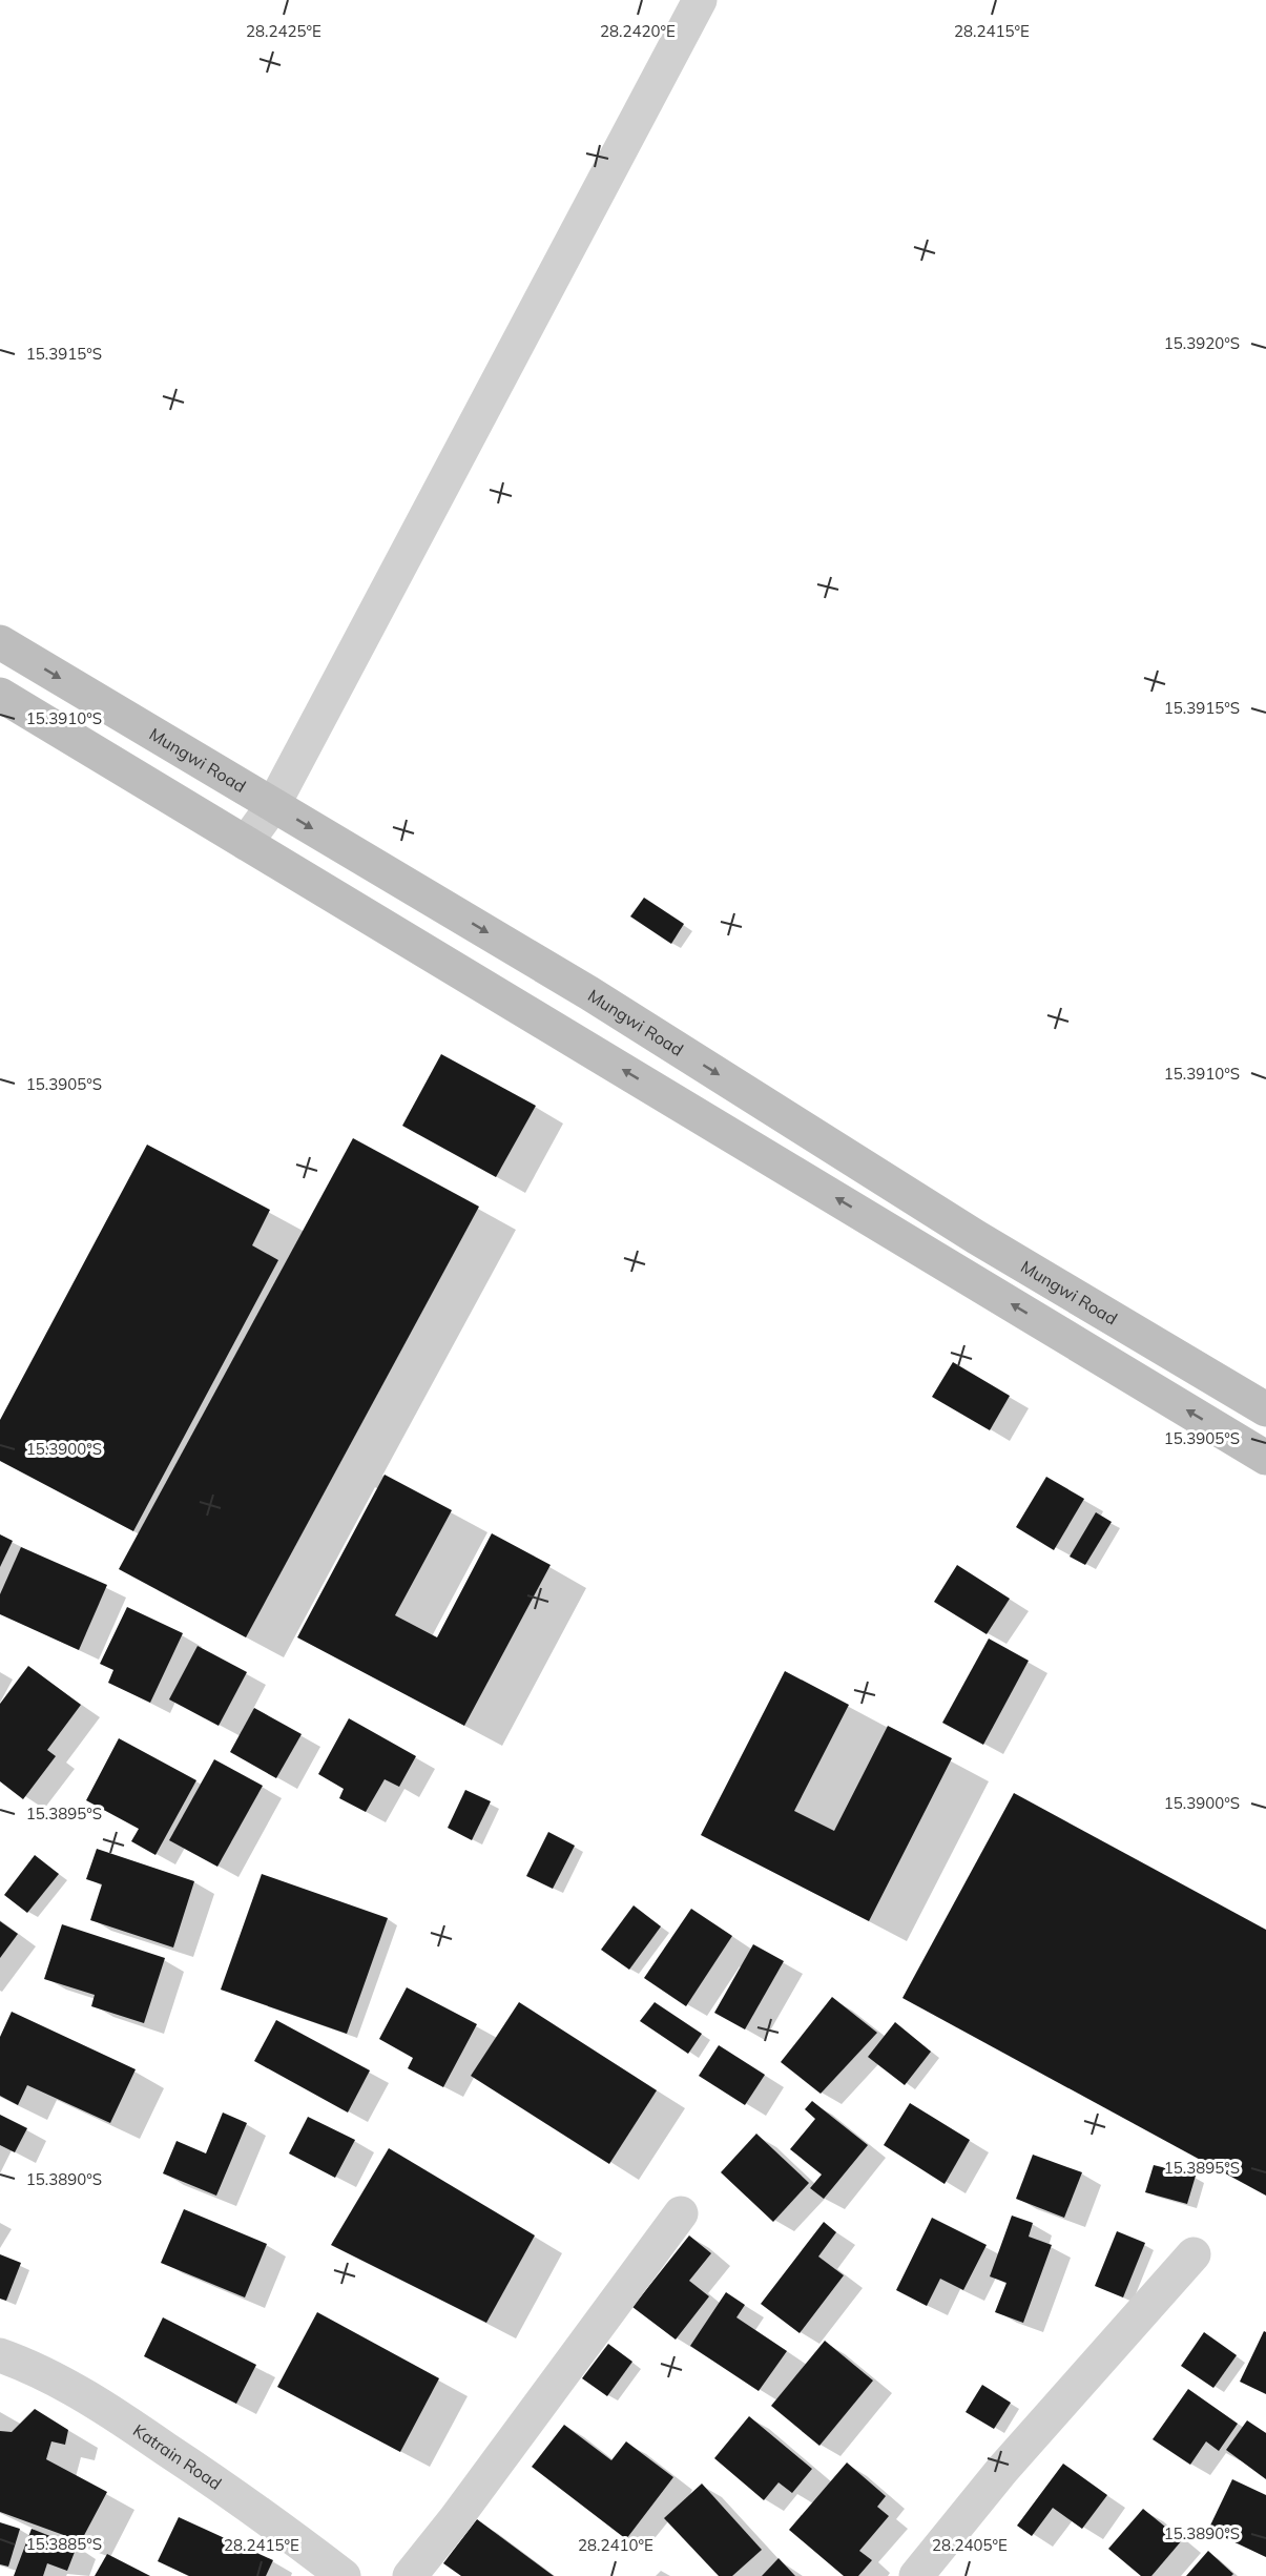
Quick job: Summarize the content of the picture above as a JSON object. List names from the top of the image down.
{
  "streets": {
    "main road": ["Mungwi Road"],
    "street": ["Katrain Road"]
  },
  "coordinates": [
    "28.2425°E",
    "28.2420°E",
    "28.2415°E",
    "15.3920°S",
    "15.3915°S",
    "15.3910°S",
    "15.3905°S",
    "15.3900°S",
    "15.3895°S",
    "15.3890°S",
    "15.3885°S",
    "28.2410°E",
    "28.2405°E"
  ]
}
